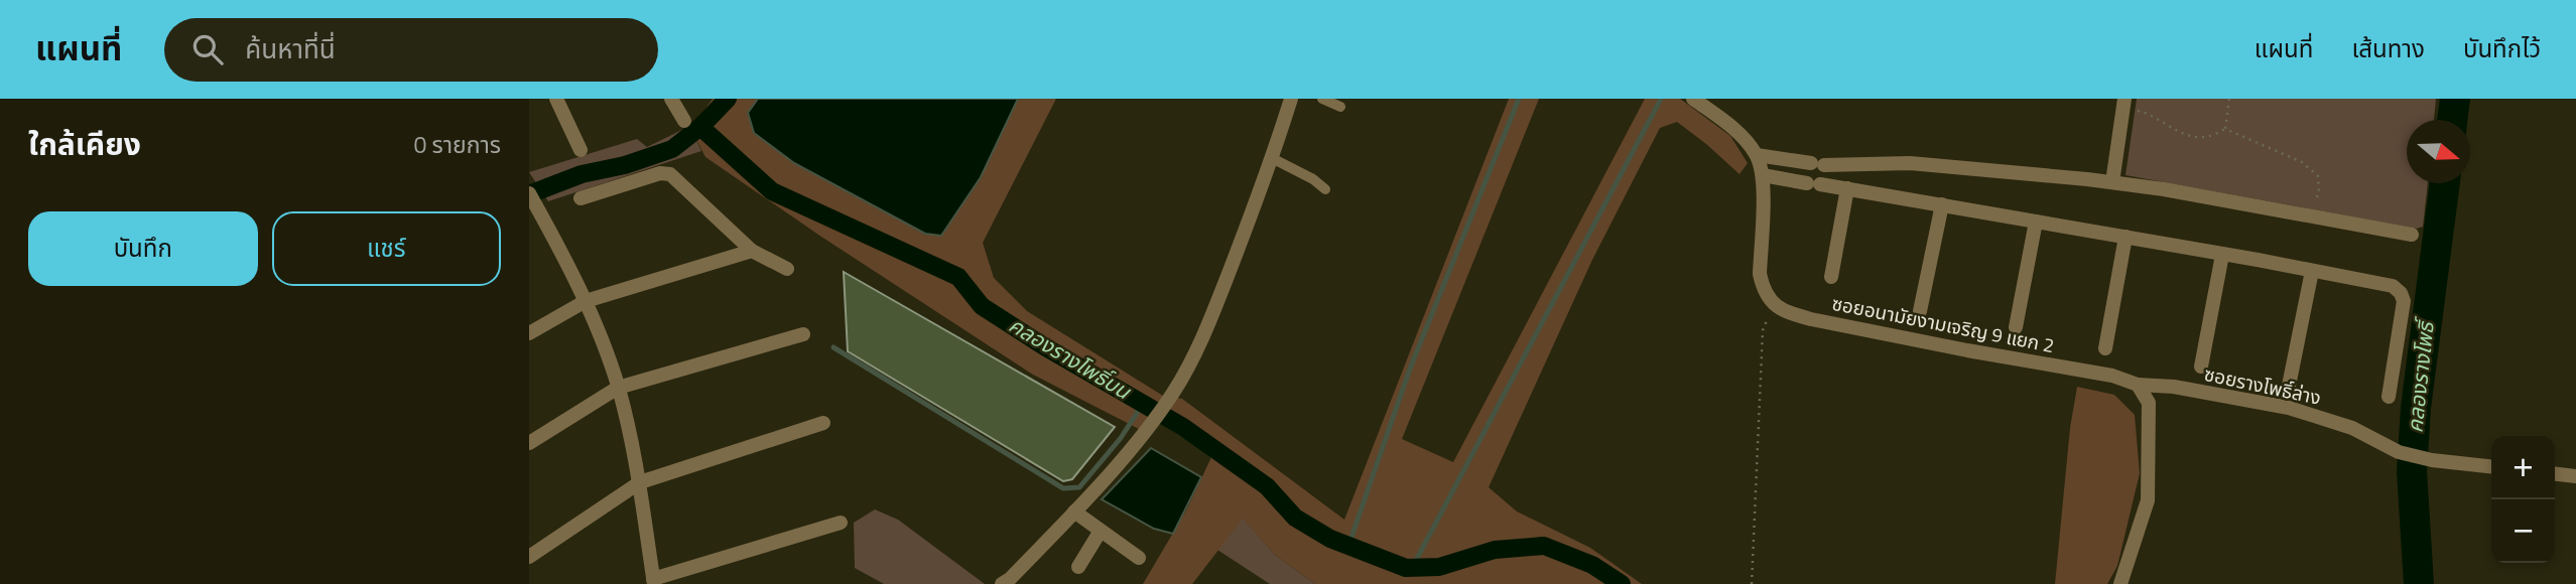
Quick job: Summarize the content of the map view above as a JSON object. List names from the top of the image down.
{
  "streets": {
    "street": ["ซอยอนามัยงามเจริญ 9 แยก 2", "ซอยรางโพธิ์ล่าง"]
  },
  "crossings": [
    ["ซอยอนามัยงามเจริญ 9 แยก 2", "ซอยรางโพธิ์ล่าง"]
  ],
  "water": ["คลองรางโพธิ์บน", "คลองรางโพธิ์"],
  "north": "right",
  "page": {
    "header": "แผนที่",
    "search": "ค้นหาที่นี่",
    "nav": ["แผนที่", "เส้นทาง", "บันทึกไว้"],
    "heading": ["ใกล้เคียง", "0 รายการ"],
    "buttons": ["บันทึก", "แชร์"],
    "map_buttons": ["+", "−"]
  }
}
